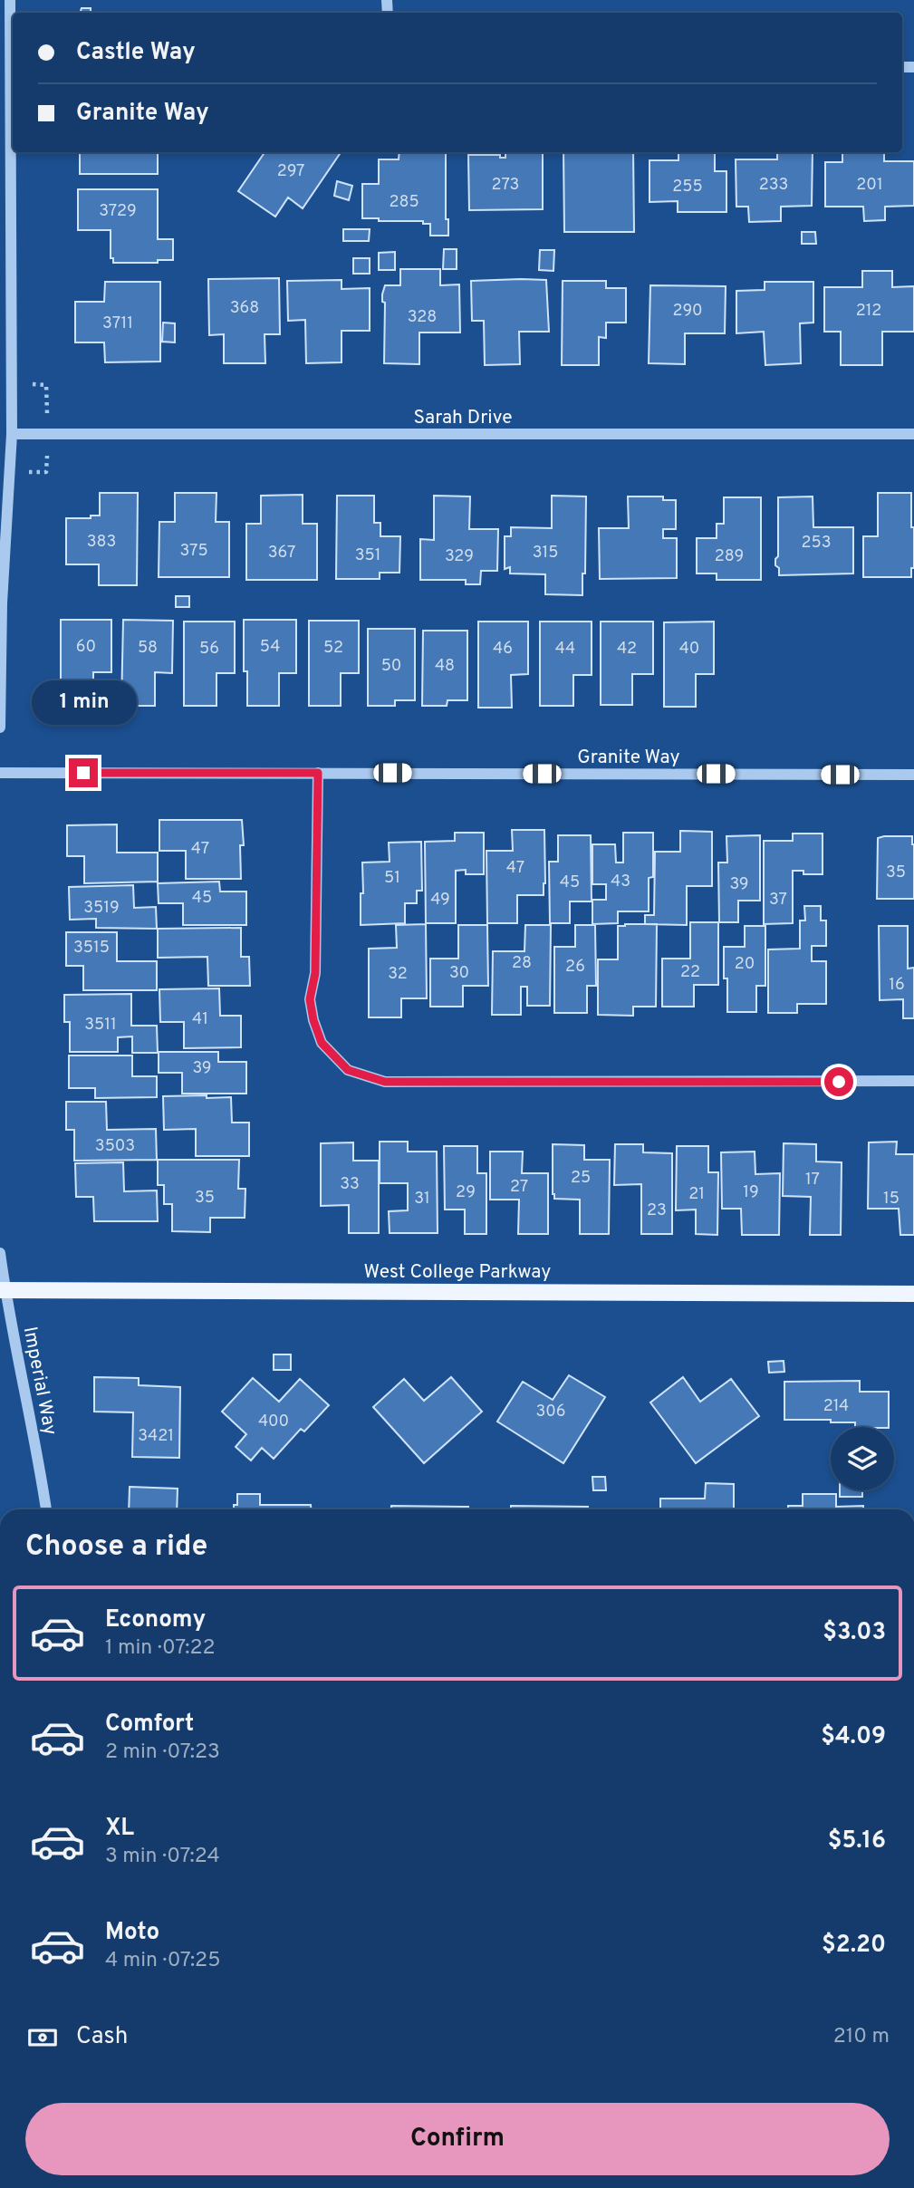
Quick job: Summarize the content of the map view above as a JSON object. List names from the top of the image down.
{
  "streets": {
    "main road": ["West College Parkway"],
    "street": ["Sarah Drive", "Granite Way", "Imperial Way"]
  },
  "crossings": [
    ["West College Parkway", "Imperial Way"]
  ],
  "house_numbers": [
    "297",
    "273",
    "233",
    "201",
    "255",
    "285",
    "3729",
    "368",
    "290",
    "212",
    "328",
    "3711",
    "383",
    "253",
    "375",
    "367",
    "315",
    "351",
    "329",
    "289",
    "60",
    "54",
    "58",
    "52",
    "56",
    "46",
    "44",
    "42",
    "40",
    "50",
    "48",
    "47",
    "47",
    "35",
    "51",
    "43",
    "45",
    "39",
    "45",
    "49",
    "37",
    "3519",
    "3515",
    "28",
    "20",
    "26",
    "22",
    "30",
    "32",
    "16",
    "41",
    "3511",
    "39",
    "3503",
    "25",
    "17",
    "33",
    "27",
    "29",
    "19",
    "21",
    "35",
    "31",
    "15",
    "23",
    "214",
    "306",
    "400",
    "3421"
  ],
  "page": {
    "banner": ["Castle Way", "Granite Way"],
    "bubble": "1 min",
    "heading": "Choose a ride",
    "list": [
      {
        "name": "Economy",
        "note": "1 min · 07:22",
        "value": "$3.03"
      },
      {
        "name": "Comfort",
        "note": "2 min · 07:23",
        "value": "$4.09"
      },
      {
        "name": "XL",
        "note": "3 min · 07:24",
        "value": "$5.16"
      },
      {
        "name": "Moto",
        "note": "4 min · 07:25",
        "value": "$2.20"
      }
    ],
    "pay": ["Cash", "210 m"],
    "buttons": "Confirm"
  }
}
